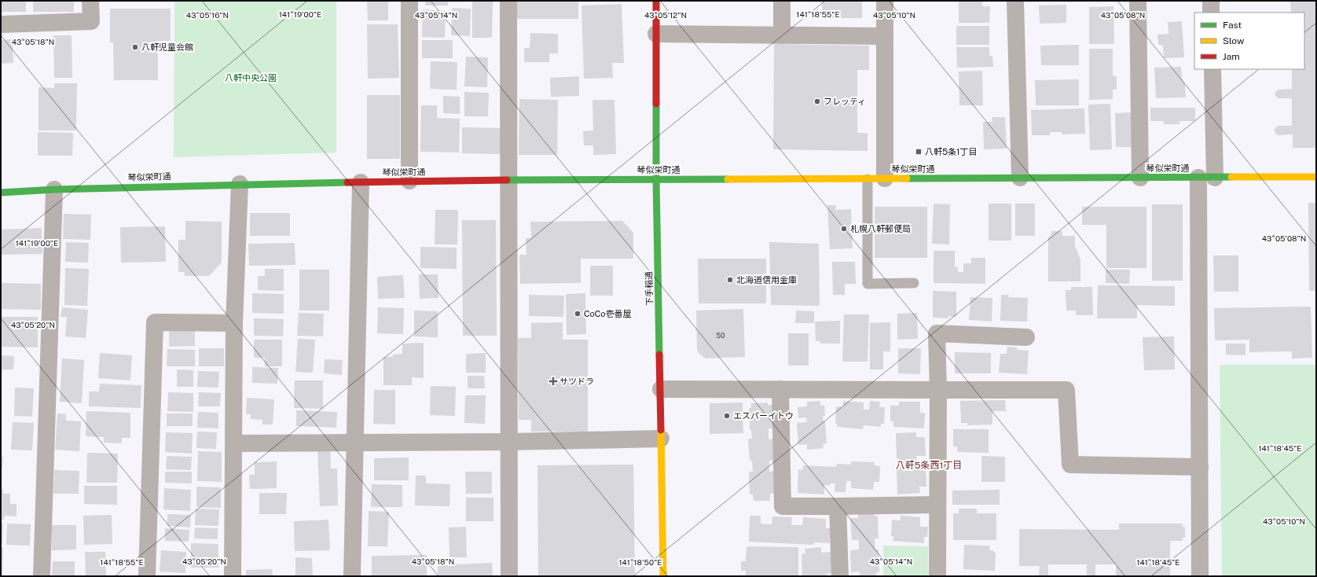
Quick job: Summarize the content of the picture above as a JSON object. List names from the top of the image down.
{
  "streets": {
    "main road": ["琴似栄町通", "下手稲通"]
  },
  "crossings": [
    ["琴似栄町通", "下手稲通"]
  ],
  "districts": ["八軒5条西1丁目"],
  "parks": ["八軒中央公園"],
  "places": {
    "other": [
      "八軒児童会館",
      "フレッティ",
      "札幌八軒郵便局",
      "北海道信用金庫",
      "CoCo壱番屋",
      "エスパーイトウ"
    ],
    "transit": ["八軒5条1丁目"],
    "health": ["サツドラ"]
  },
  "house_numbers": ["50"],
  "legend": ["Fast", "Slow", "Jam"],
  "coordinates": [
    "141°19'00\"E",
    "141°18'55\"E",
    "43°05'14\"N",
    "43°05'10\"N",
    "43°05'16\"N",
    "43°05'12\"N",
    "43°05'08\"N",
    "43°05'18\"N",
    "43°05'20\"N",
    "141°18'45\"E",
    "141°18'50\"E"
  ]
}
